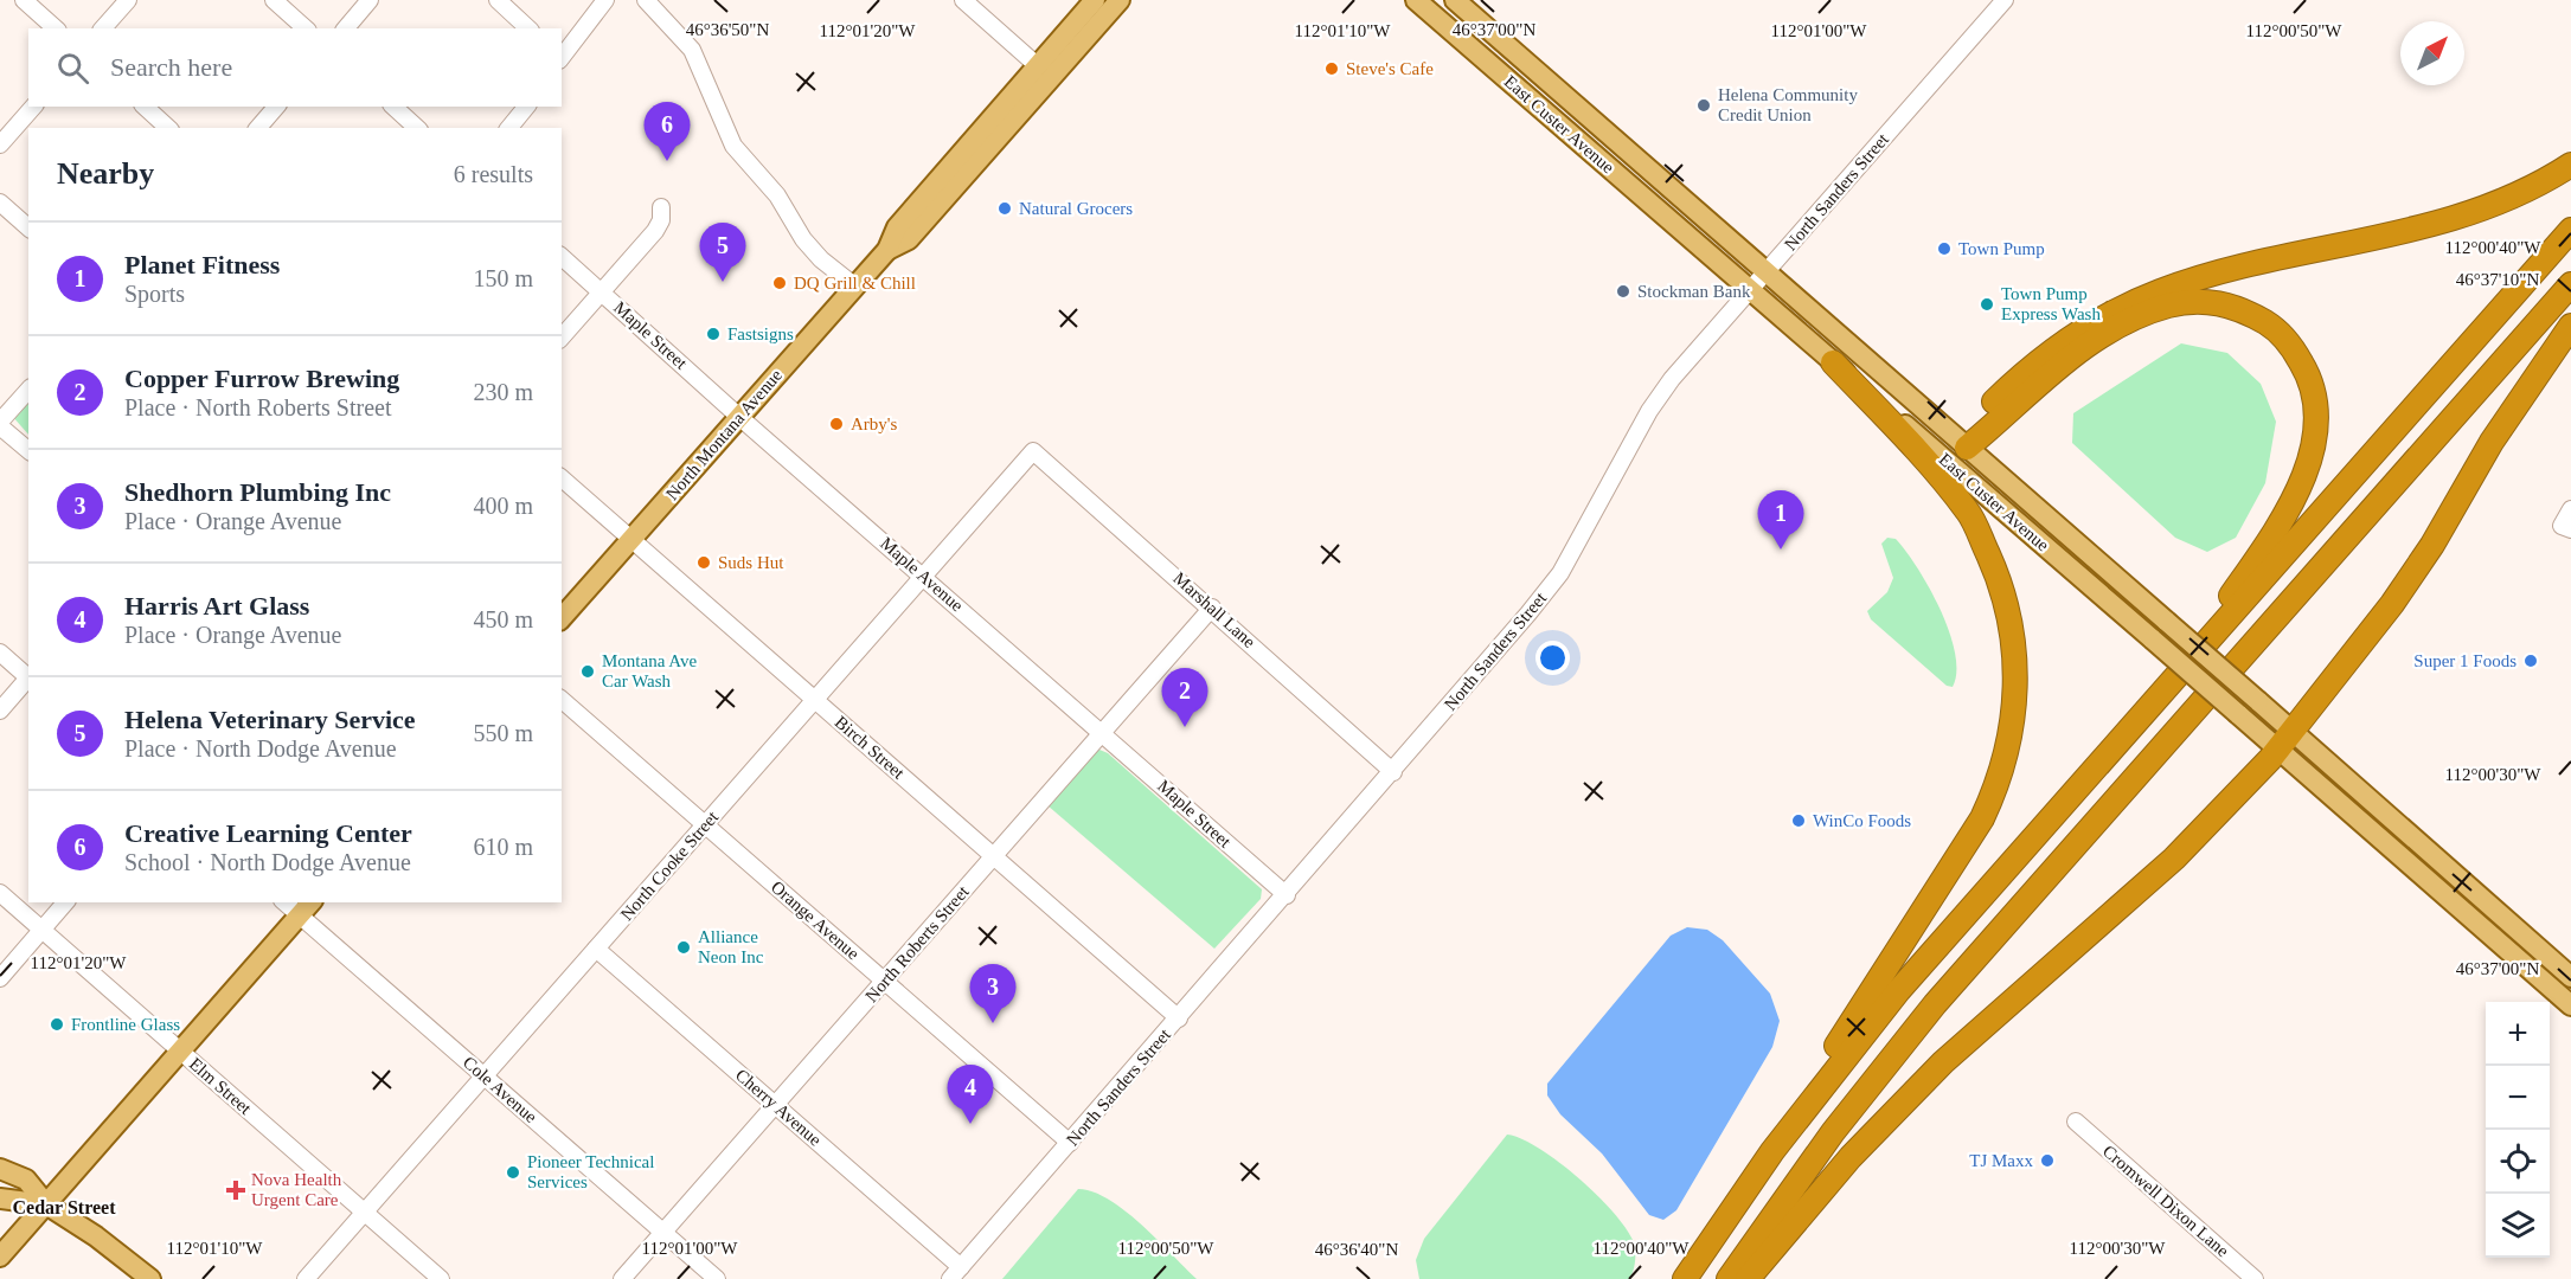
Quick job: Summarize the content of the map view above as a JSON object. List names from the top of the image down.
{
  "streets": {
    "main road": ["East Custer Avenue", "North Montana Avenue"],
    "street": [
      "North Sanders Street",
      "Maple Street",
      "Maple Avenue",
      "Marshall Lane",
      "Birch Street",
      "North Cooke Street",
      "Orange Avenue",
      "North Roberts Street",
      "Elm Street",
      "Cole Avenue",
      "Cherry Avenue",
      "Cromwell Dixon Lane"
    ]
  },
  "crossings": [
    ["East Custer Avenue", "North Sanders Street"],
    ["North Sanders Street", "Maple Street"],
    ["North Sanders Street", "Marshall Lane"],
    ["North Sanders Street", "Birch Street"],
    ["North Sanders Street", "Orange Avenue"],
    ["North Sanders Street", "Cherry Avenue"],
    ["Maple Street", "North Montana Avenue"],
    ["Maple Street", "Maple Avenue"],
    ["Maple Street", "North Roberts Street"],
    ["North Montana Avenue", "Maple Avenue"],
    ["North Montana Avenue", "Birch Street"],
    ["Maple Avenue", "North Cooke Street"],
    ["Maple Avenue", "North Roberts Street"],
    ["Marshall Lane", "North Cooke Street"],
    ["Marshall Lane", "North Roberts Street"],
    ["Birch Street", "North Cooke Street"],
    ["Birch Street", "North Roberts Street"],
    ["North Cooke Street", "Orange Avenue"],
    ["North Cooke Street", "Elm Street"],
    ["North Cooke Street", "Cole Avenue"],
    ["North Cooke Street", "Cherry Avenue"],
    ["Orange Avenue", "North Roberts Street"],
    ["North Roberts Street", "Cole Avenue"],
    ["North Roberts Street", "Cherry Avenue"]
  ],
  "districts": ["Cedar Street"],
  "places": {
    "other": [
      "Steve's Cafe",
      "Helena Community Credit Union",
      "Natural Grocers",
      "Town Pump",
      "DQ Grill & Chill",
      "Stockman Bank",
      "Town Pump Express Wash",
      "Fastsigns",
      "Arby's",
      "Suds Hut",
      "Super 1 Foods",
      "Montana Ave Car Wash",
      "WinCo Foods",
      "Alliance Neon Inc",
      "Frontline Glass",
      "TJ Maxx",
      "Pioneer Technical Services"
    ],
    "health": ["Nova Health Urgent Care"]
  },
  "north": "top right",
  "page": {
    "search": "Search here",
    "pins": [
      "6",
      "5",
      "1",
      "2",
      "3",
      "4"
    ],
    "heading": ["Nearby", "6 results"],
    "list": [
      {
        "mark": "1",
        "name": "Planet Fitness",
        "note": "Sports",
        "value": "150 m"
      },
      {
        "mark": "2",
        "name": "Copper Furrow Brewing",
        "note": "Place · North Roberts Street",
        "value": "230 m"
      },
      {
        "mark": "3",
        "name": "Shedhorn Plumbing Inc",
        "note": "Place · Orange Avenue",
        "value": "400 m"
      },
      {
        "mark": "4",
        "name": "Harris Art Glass",
        "note": "Place · Orange Avenue",
        "value": "450 m"
      },
      {
        "mark": "5",
        "name": "Helena Veterinary Service",
        "note": "Place · North Dodge Avenue",
        "value": "550 m"
      },
      {
        "mark": "6",
        "name": "Creative Learning Center",
        "note": "School · North Dodge Avenue",
        "value": "610 m"
      }
    ],
    "map_buttons": ["+", "−"]
  },
  "coordinates": [
    "46°36'50\"N",
    "46°37'00\"N",
    "112°01'20\"W",
    "112°01'10\"W",
    "112°01'00\"W",
    "112°00'50\"W",
    "112°00'40\"W",
    "46°37'10\"N",
    "112°00'30\"W",
    "46°36'40\"N"
  ]
}
